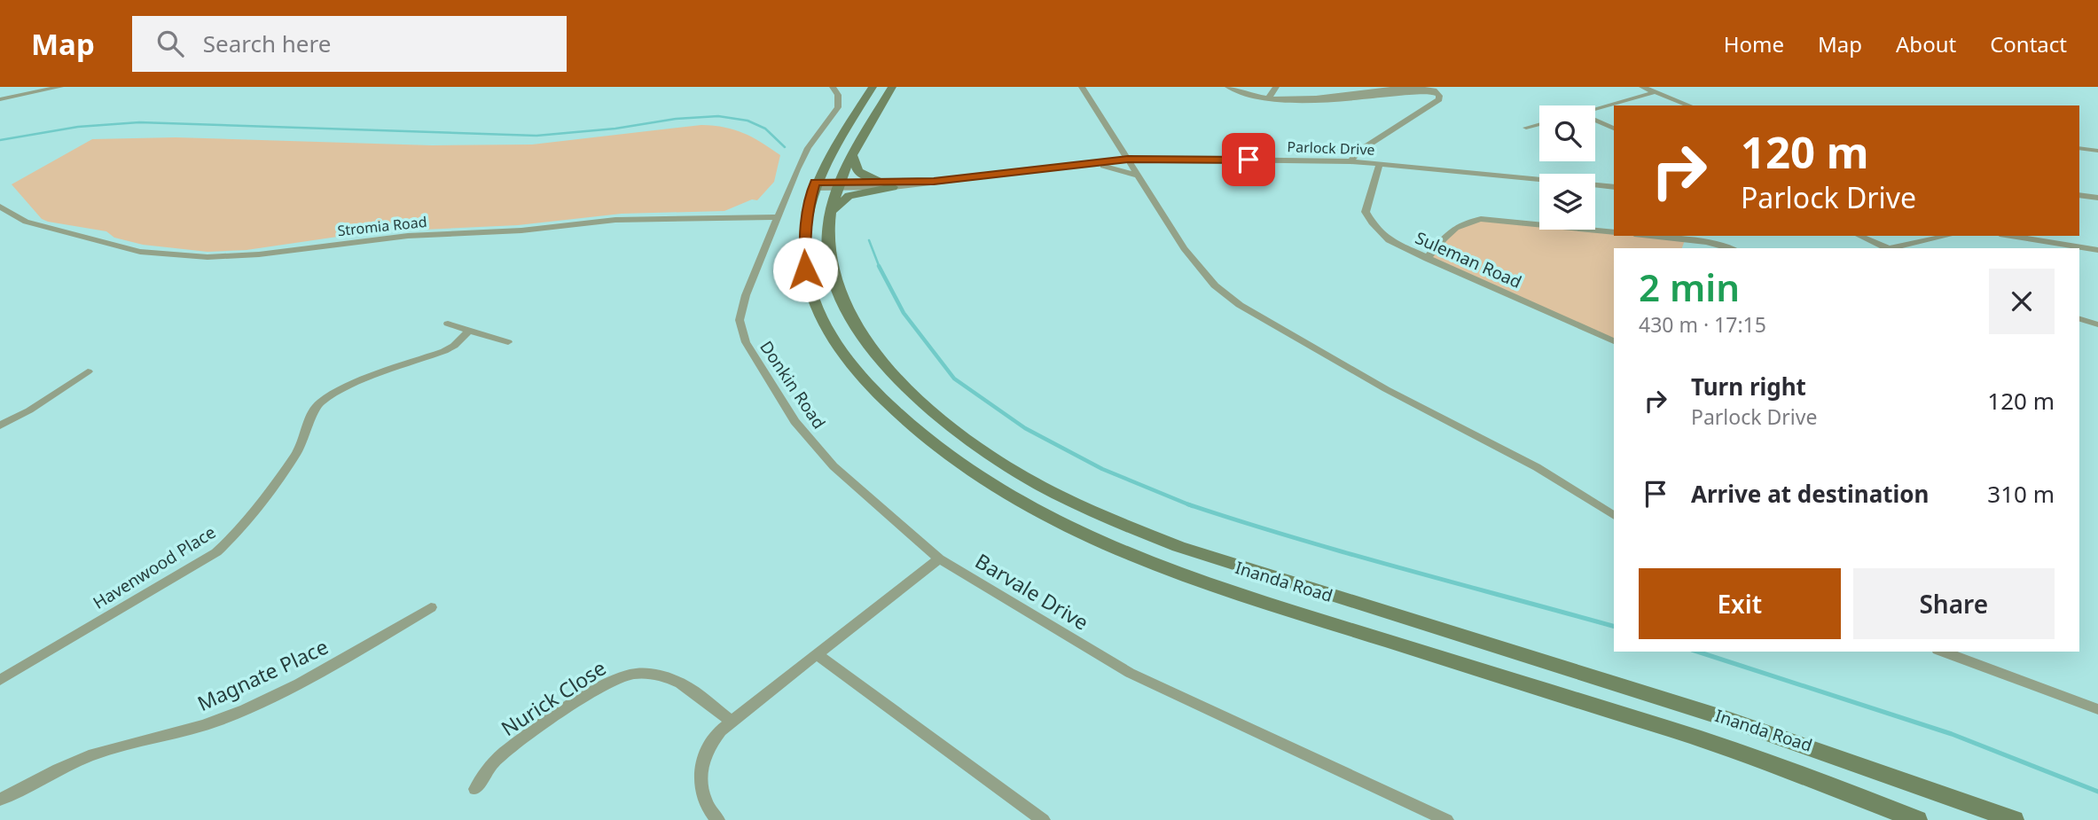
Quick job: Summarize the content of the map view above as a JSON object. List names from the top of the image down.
{
  "streets": {
    "main road": ["Inanda Road"],
    "street": [
      "Parlock Drive",
      "Stromia Road",
      "Suleman Road",
      "Donkin Road",
      "Havenwood Place",
      "Barvale Drive",
      "Magnate Place",
      "Nurick Close"
    ]
  },
  "crossings": [
    ["Parlock Drive", "Suleman Road"],
    ["Parlock Drive", "Inanda Road"],
    ["Stromia Road", "Donkin Road"],
    ["Donkin Road", "Barvale Drive"]
  ],
  "page": {
    "header": "Map",
    "search": "Search here",
    "nav": [
      "Home",
      "Map",
      "About",
      "Contact"
    ],
    "turn": ["120 m", "Parlock Drive"],
    "heading": ["2 min", "430 m · 17:15"],
    "list": [
      {
        "name": "Turn right",
        "note": "Parlock Drive",
        "value": "120 m"
      },
      {
        "name": "Arrive at destination",
        "value": "310 m"
      }
    ],
    "buttons": ["Exit", "Share"]
  }
}
